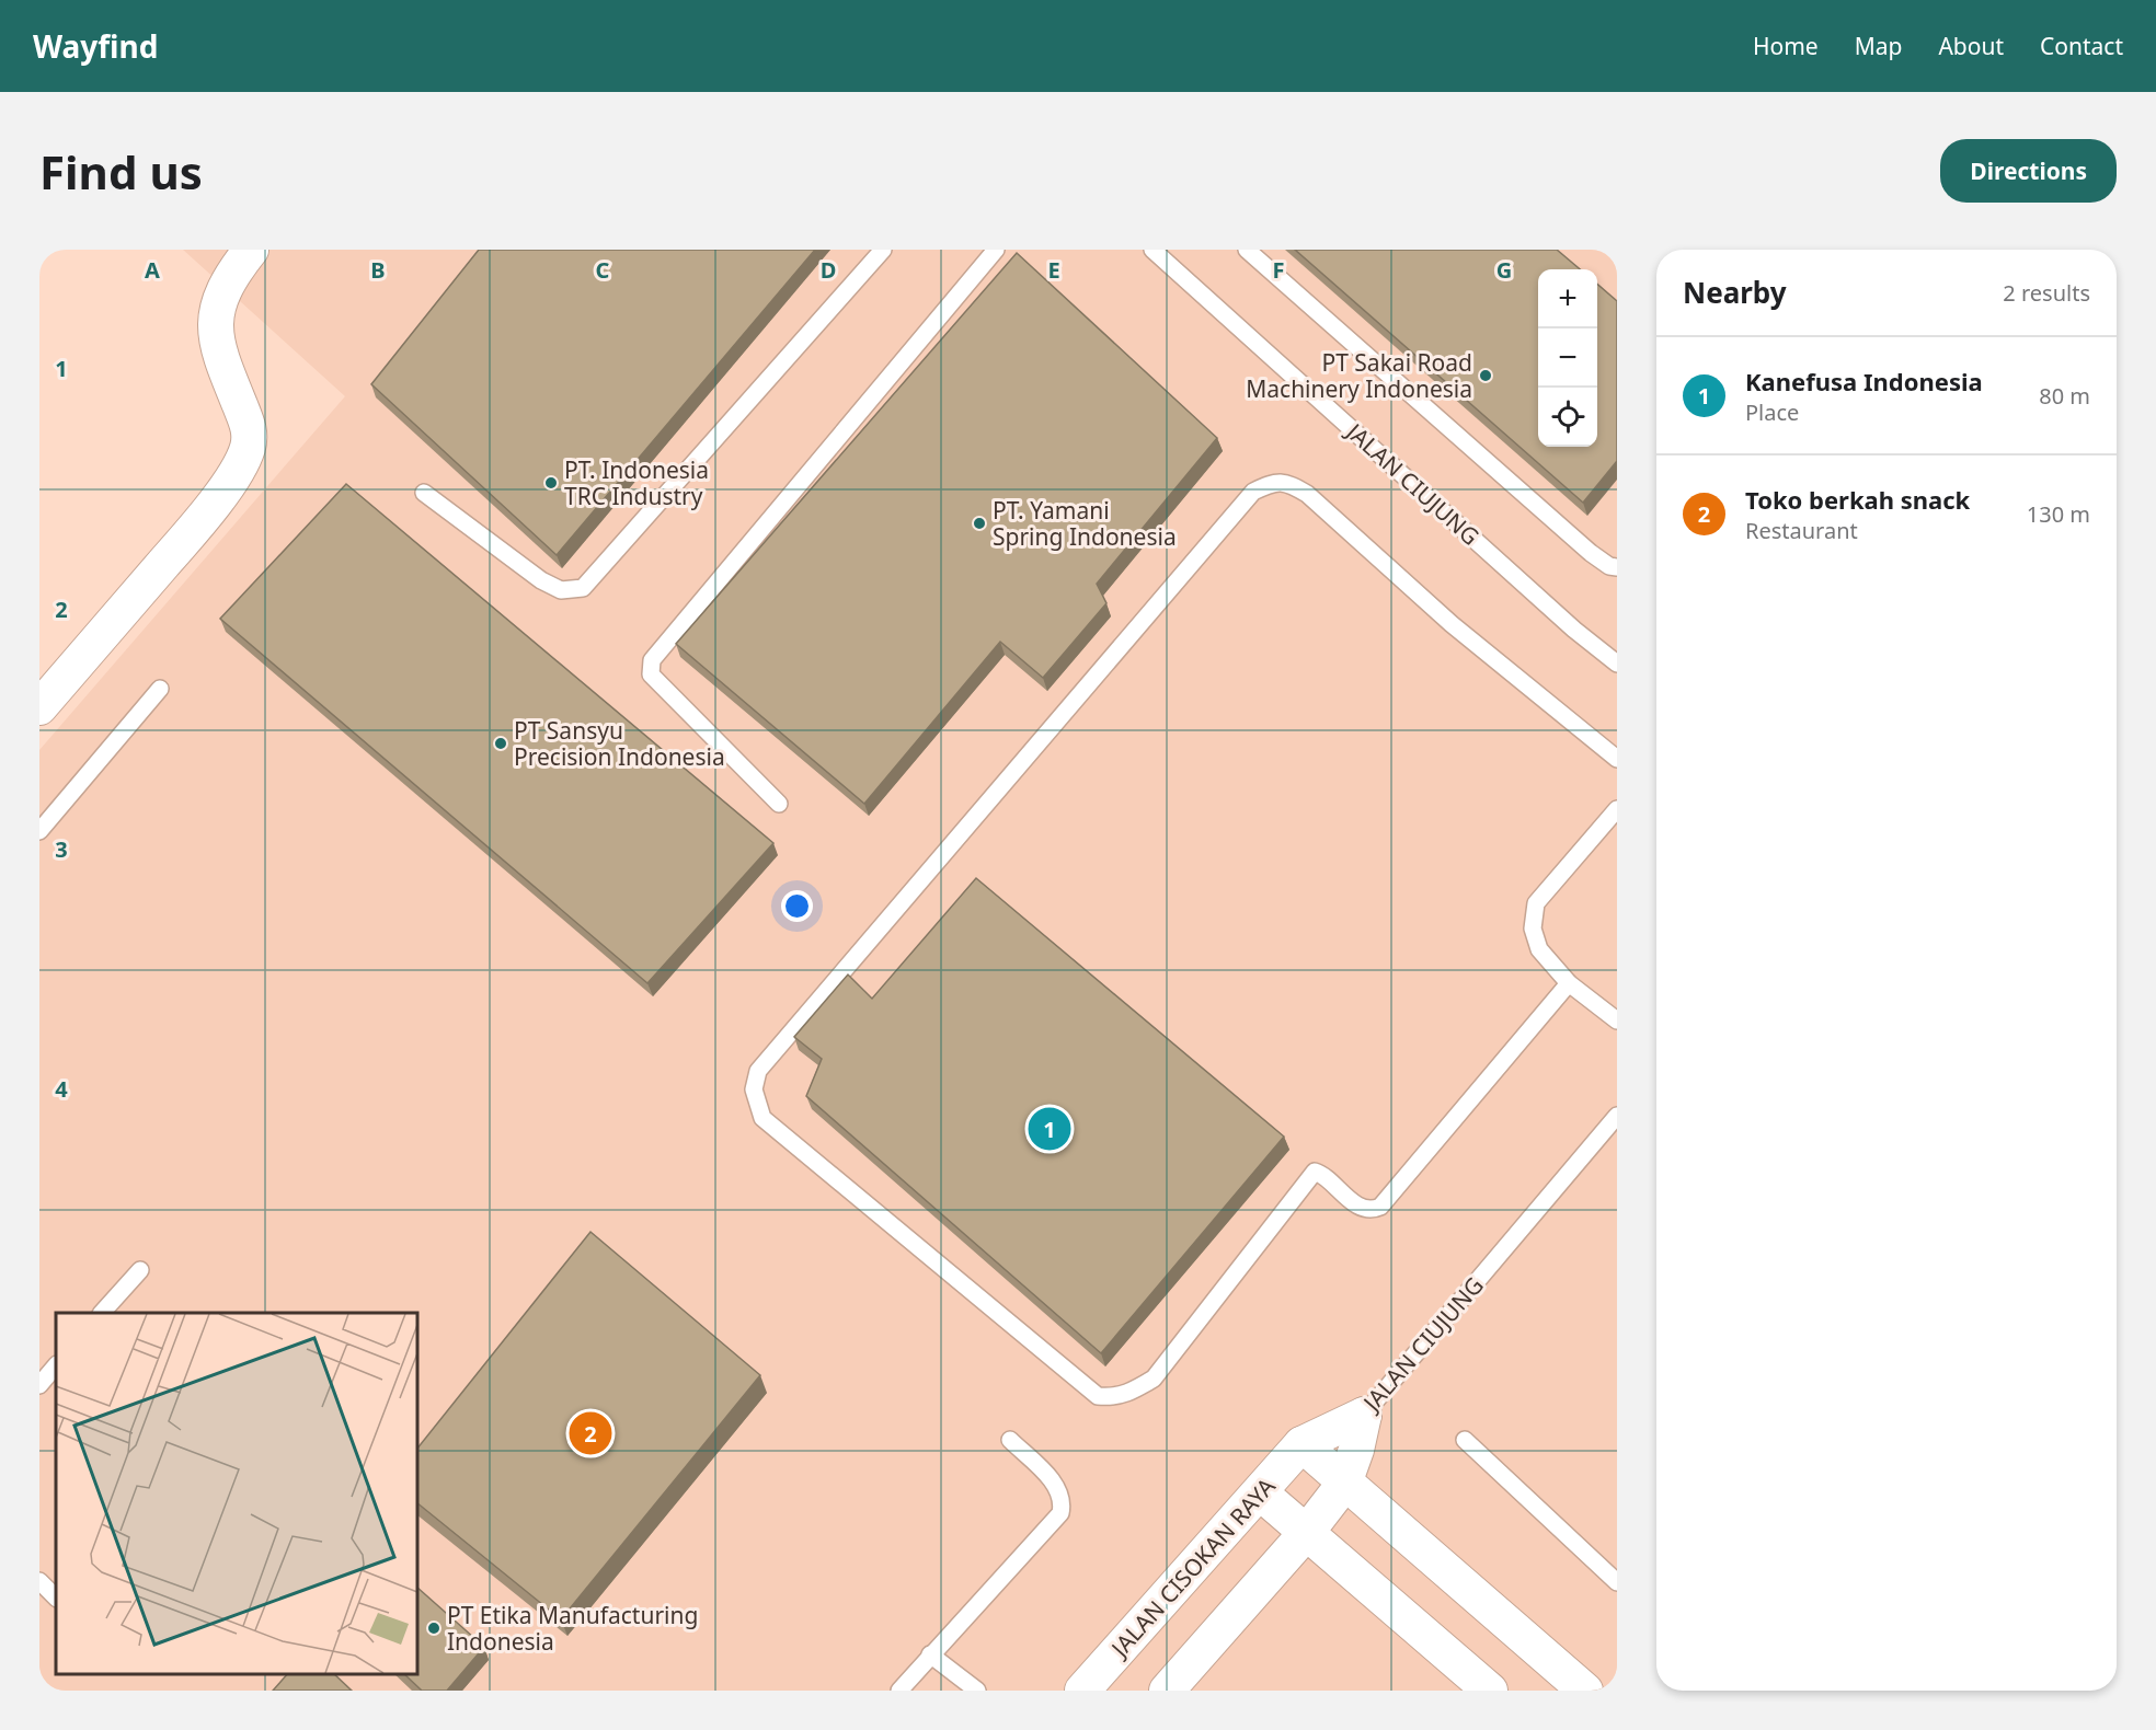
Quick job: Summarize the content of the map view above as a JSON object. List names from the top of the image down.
{
  "streets": {
    "street": ["JALAN CIUJUNG", "JALAN CISOKAN RAYA"]
  },
  "crossings": [
    ["JALAN CIUJUNG", "JALAN CISOKAN RAYA"]
  ],
  "places": [
    "PT Sakai Road Machinery Indonesia",
    "PT. Indonesia TRC Industry",
    "PT. Yamani Spring Indonesia",
    "PT Sansyu Precision Indonesia",
    "PT Etika Manufacturing Indonesia"
  ],
  "page": {
    "header": "Wayfind",
    "nav": [
      "Home",
      "Map",
      "About",
      "Contact"
    ],
    "buttons": "Directions",
    "title": "Find us",
    "heading": ["Nearby", "2 results"],
    "map_buttons": ["+", "−"],
    "list": [
      {
        "mark": "1",
        "name": "Kanefusa Indonesia",
        "note": "Place",
        "value": "80 m"
      },
      {
        "mark": "2",
        "name": "Toko berkah snack",
        "note": "Restaurant",
        "value": "130 m"
      }
    ],
    "pins": ["1", "2"]
  },
  "grid": {
    "columns": [
      "A",
      "B",
      "C",
      "D",
      "E",
      "F",
      "G"
    ],
    "rows": [
      "1",
      "2",
      "3",
      "4"
    ]
  }
}
